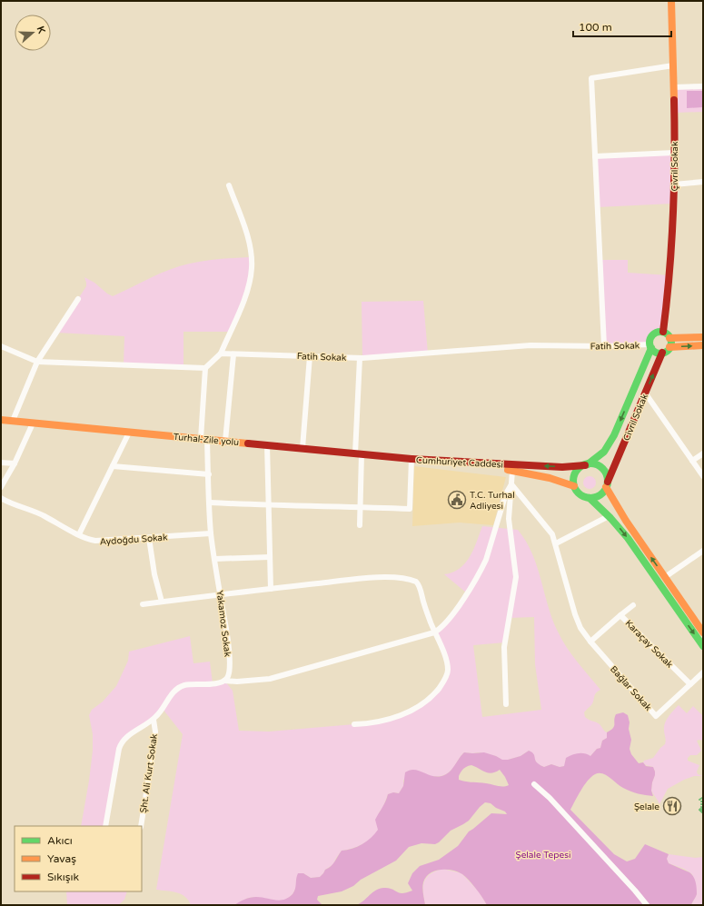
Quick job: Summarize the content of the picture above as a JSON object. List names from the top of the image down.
{
  "streets": {
    "main road": [
      "Çivril Sokak",
      "Civril Sokak",
      "Turhal-Zile yolu",
      "Cumhuriyet Caddesi"
    ],
    "street": [
      "Fatih Sokak",
      "Aydoğdu Sokak",
      "Yakamoz Sokak",
      "Karaçay Sokak",
      "Bağlar Sokak",
      "Şht. Ali Kurt Sokak"
    ]
  },
  "crossings": [
    ["Çivril Sokak", "Fatih Sokak"],
    ["Çivril Sokak", "Civril Sokak"],
    ["Fatih Sokak", "Civril Sokak"],
    ["Civril Sokak", "Cumhuriyet Caddesi"],
    ["Turhal-Zile yolu", "Cumhuriyet Caddesi"],
    ["Turhal-Zile yolu", "Yakamoz Sokak"],
    ["Aydoğdu Sokak", "Yakamoz Sokak"],
    ["Karaçay Sokak", "Bağlar Sokak"]
  ],
  "parks": ["Şelale Tepesi"],
  "places": {
    "public building": ["T.C. Turhal Adliyesi"],
    "restaurant": ["Şelale"]
  },
  "legend": ["Akıcı", "Yavaş", "Sıkışık"],
  "scale_bar": "100 m",
  "north": "right"
}
